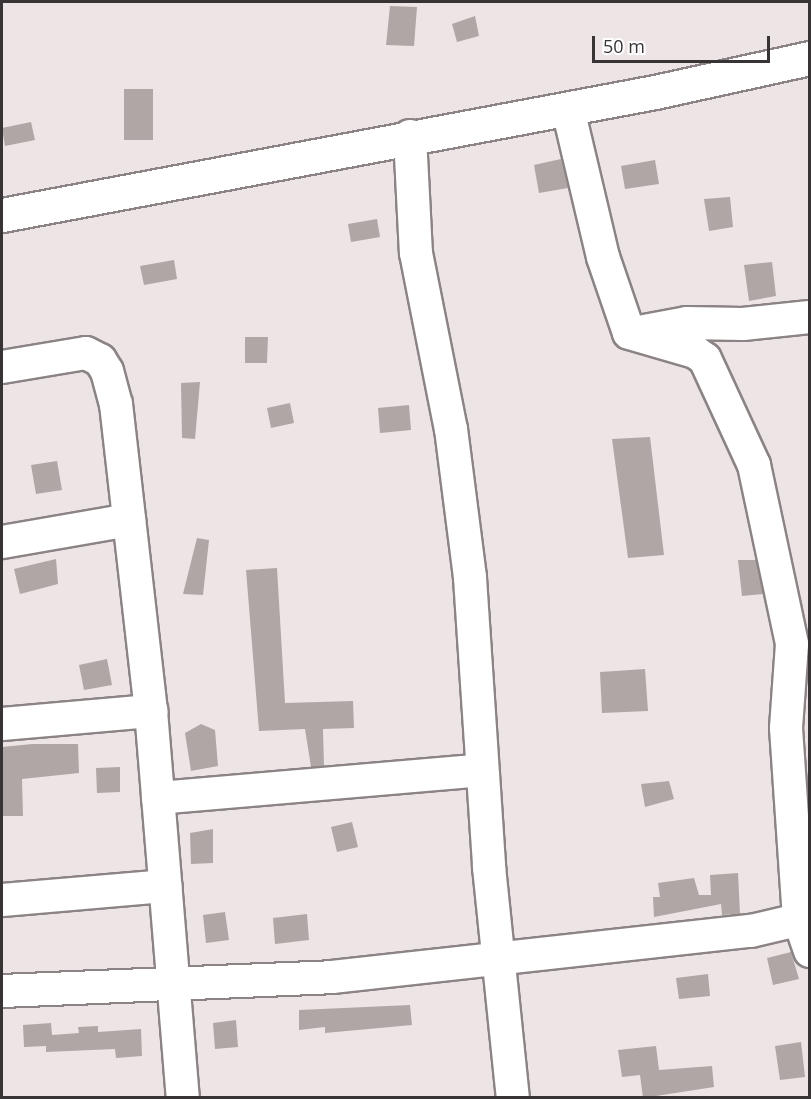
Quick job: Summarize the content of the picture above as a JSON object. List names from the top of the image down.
{
  "scale_bar": "50 m"
}
